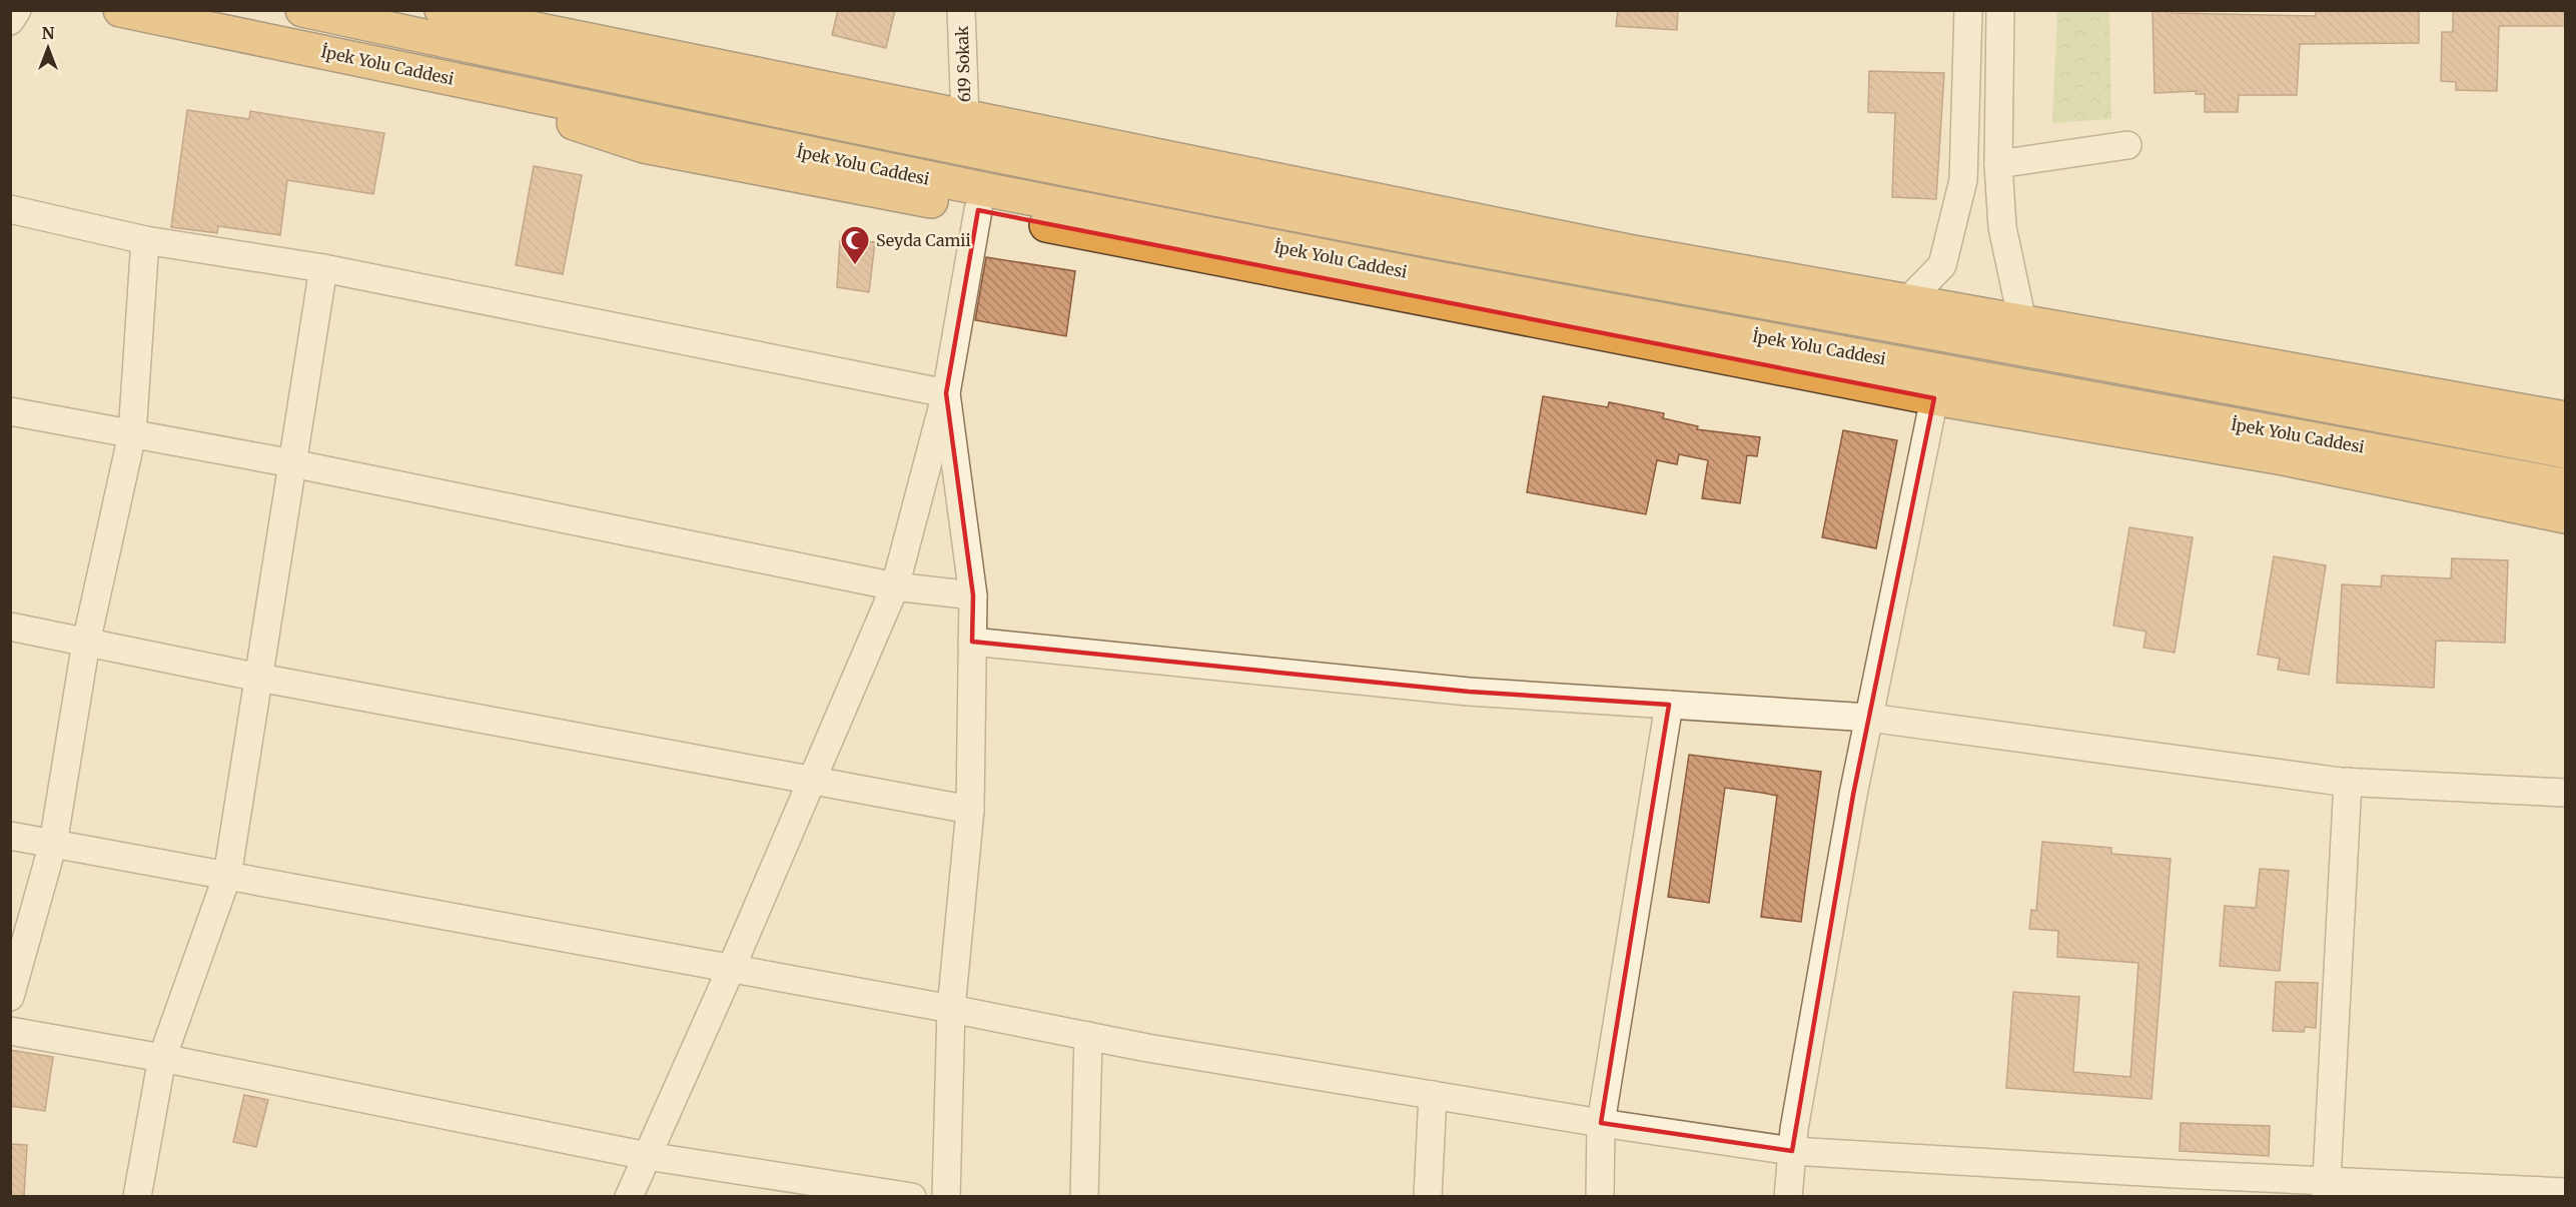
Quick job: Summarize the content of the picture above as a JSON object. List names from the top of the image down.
{
  "streets": {
    "highway": ["İpek Yolu Caddesi"],
    "street": ["619 Sokak"]
  },
  "places": {
    "mosque": ["Seyda Camii"]
  },
  "north": "top"
}
